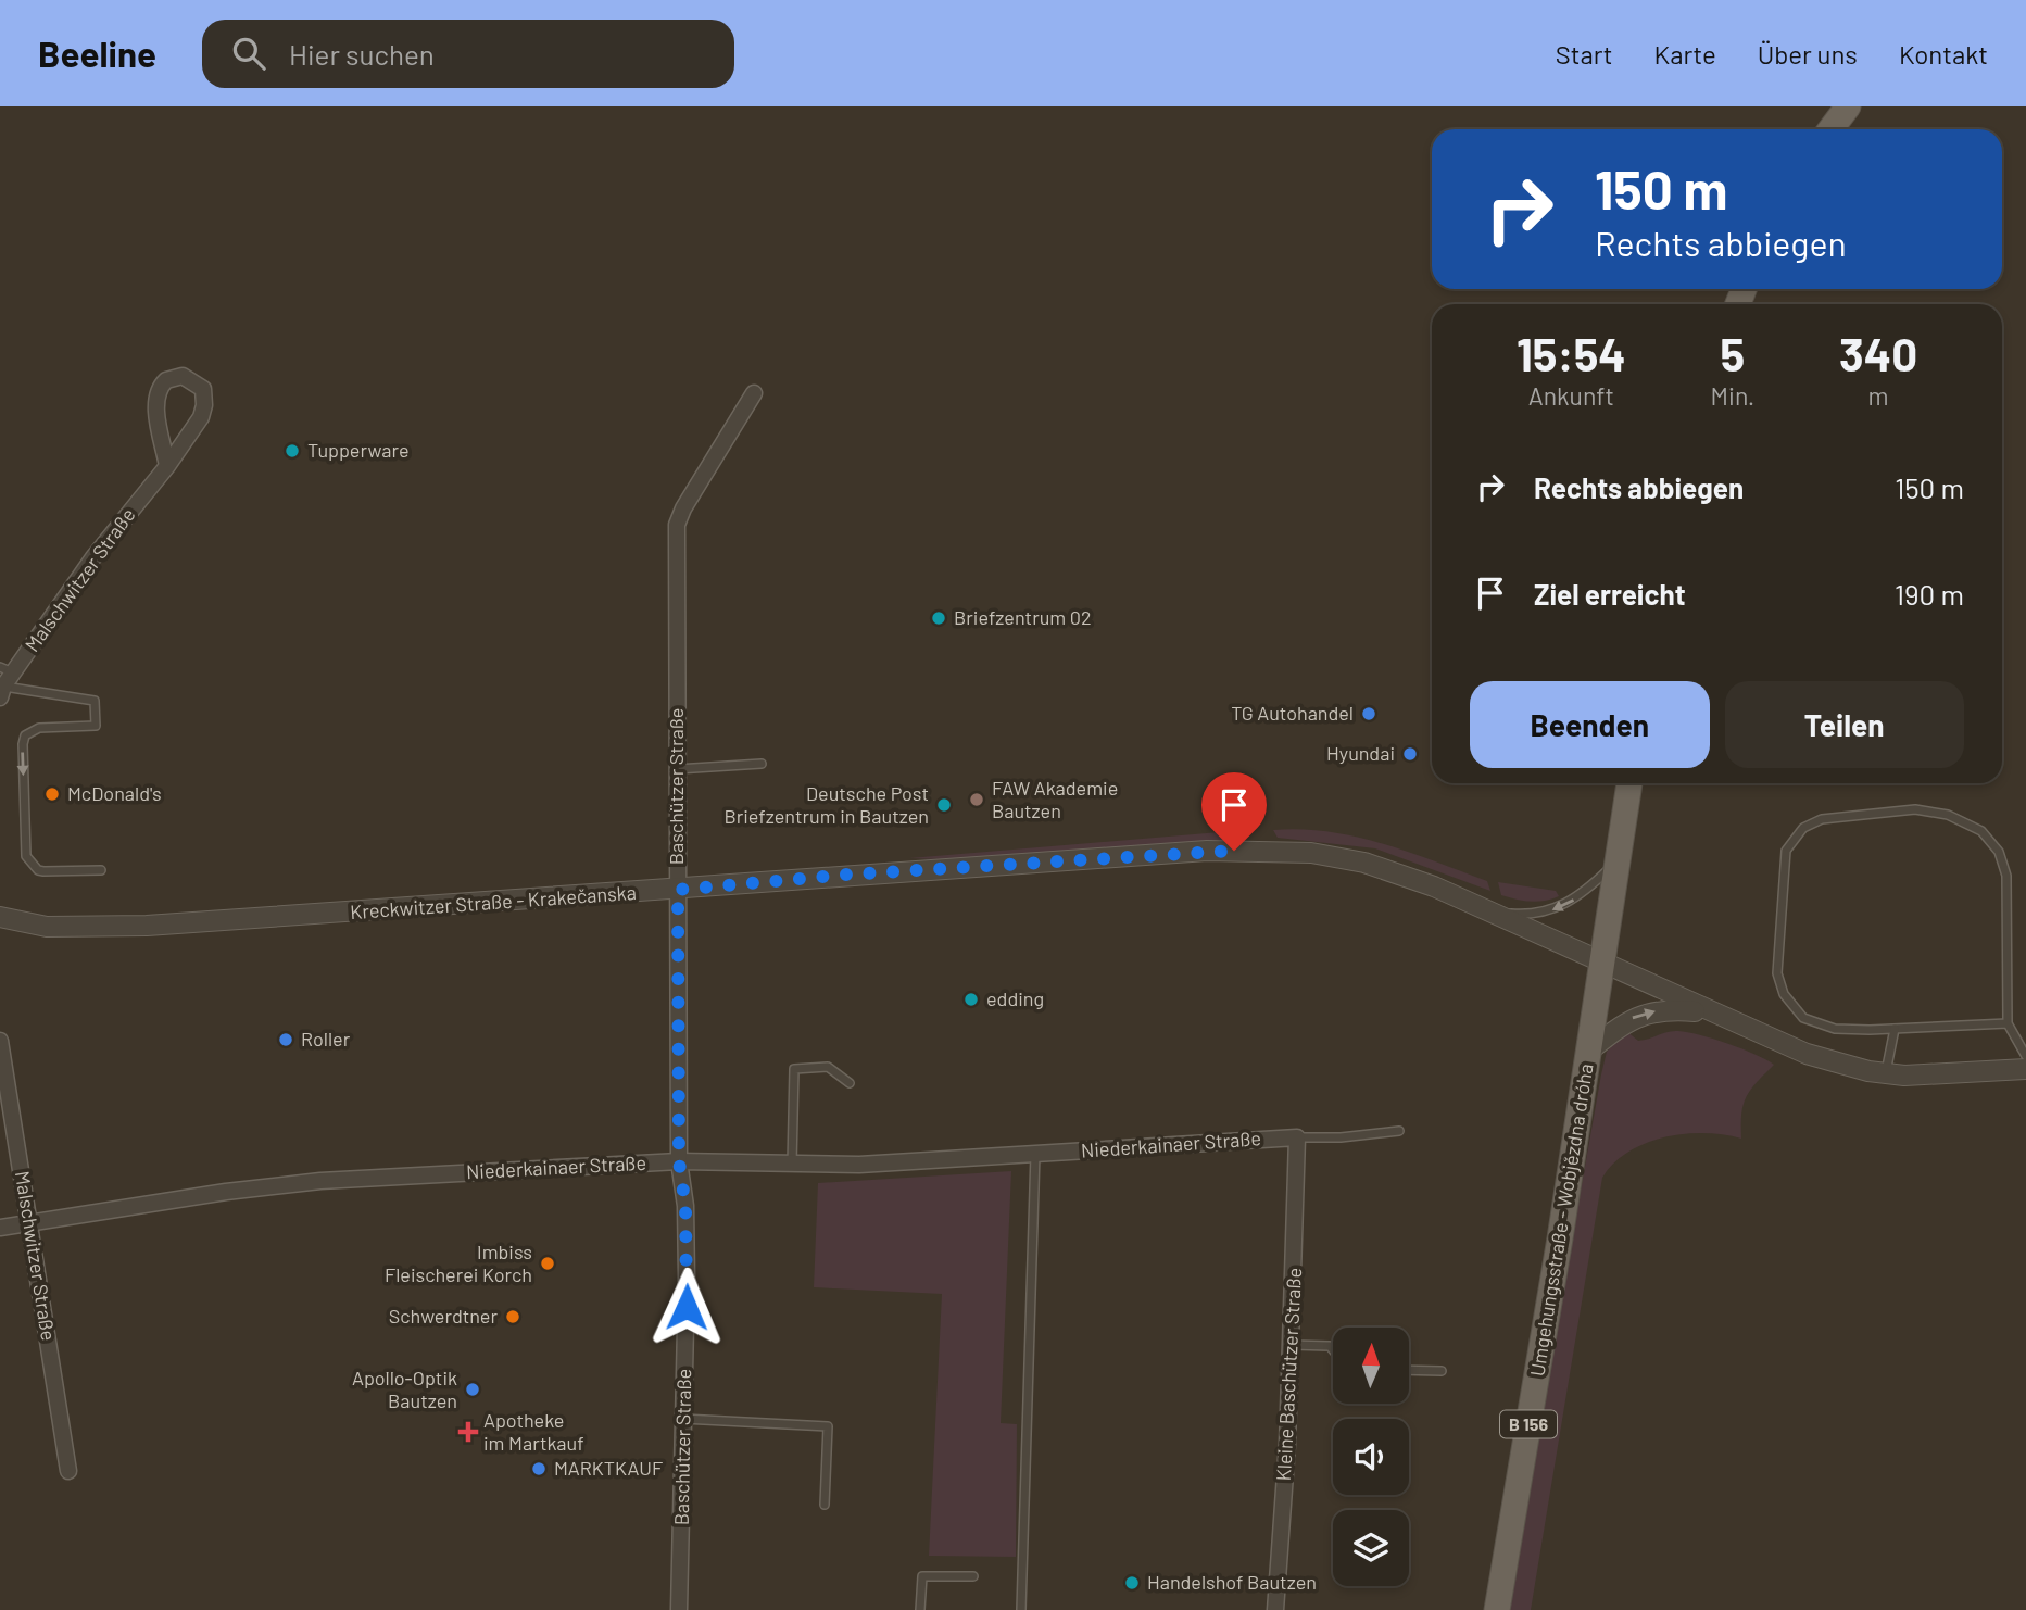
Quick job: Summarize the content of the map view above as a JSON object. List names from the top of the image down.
{
  "streets": {
    "main road": ["Umgehungsstraße - Wobjězdna dróha", "B 156"],
    "street": [
      "Malschwitzer Straße",
      "Baschützer Straße",
      "Kreckwitzer Straße - Krakečanska",
      "Niederkainaer Straße",
      "Kleine Baschützer Straße"
    ]
  },
  "crossings": [
    ["Malschwitzer Straße", "Niederkainaer Straße"],
    ["Baschützer Straße", "Kreckwitzer Straße - Krakečanska"],
    ["Baschützer Straße", "Niederkainaer Straße"],
    ["Kreckwitzer Straße - Krakečanska", "Umgehungsstraße - Wobjězdna dróha"],
    ["Kreckwitzer Straße - Krakečanska", "B 156"],
    ["Niederkainaer Straße", "Kleine Baschützer Straße"],
    ["Umgehungsstraße - Wobjězdna dróha", "B 156"]
  ],
  "places": {
    "other": [
      "Tupperware",
      "Briefzentrum 02",
      "TG Autohandel",
      "Hyundai",
      "McDonald's",
      "FAW Akademie Bautzen",
      "Deutsche Post Briefzentrum in Bautzen",
      "edding",
      "Roller",
      "Imbiss Fleischerei Korch",
      "Schwerdtner",
      "Apollo-Optik Bautzen",
      "MARKTKAUF",
      "Handelshof Bautzen"
    ],
    "health": ["Apotheke im Martkauf"]
  },
  "north": "top",
  "page": {
    "header": "Beeline",
    "search": "Hier suchen",
    "nav": [
      "Start",
      "Karte",
      "Über uns",
      "Kontakt"
    ],
    "turn": ["150 m", "Rechts abbiegen"],
    "eta": [
      "15:54",
      "Ankunft",
      "5",
      "Min.",
      "340",
      "m"
    ],
    "list": [
      {
        "name": "Rechts abbiegen",
        "value": "150 m"
      },
      {
        "name": "Ziel erreicht",
        "value": "190 m"
      }
    ],
    "buttons": ["Beenden", "Teilen"]
  }
}
